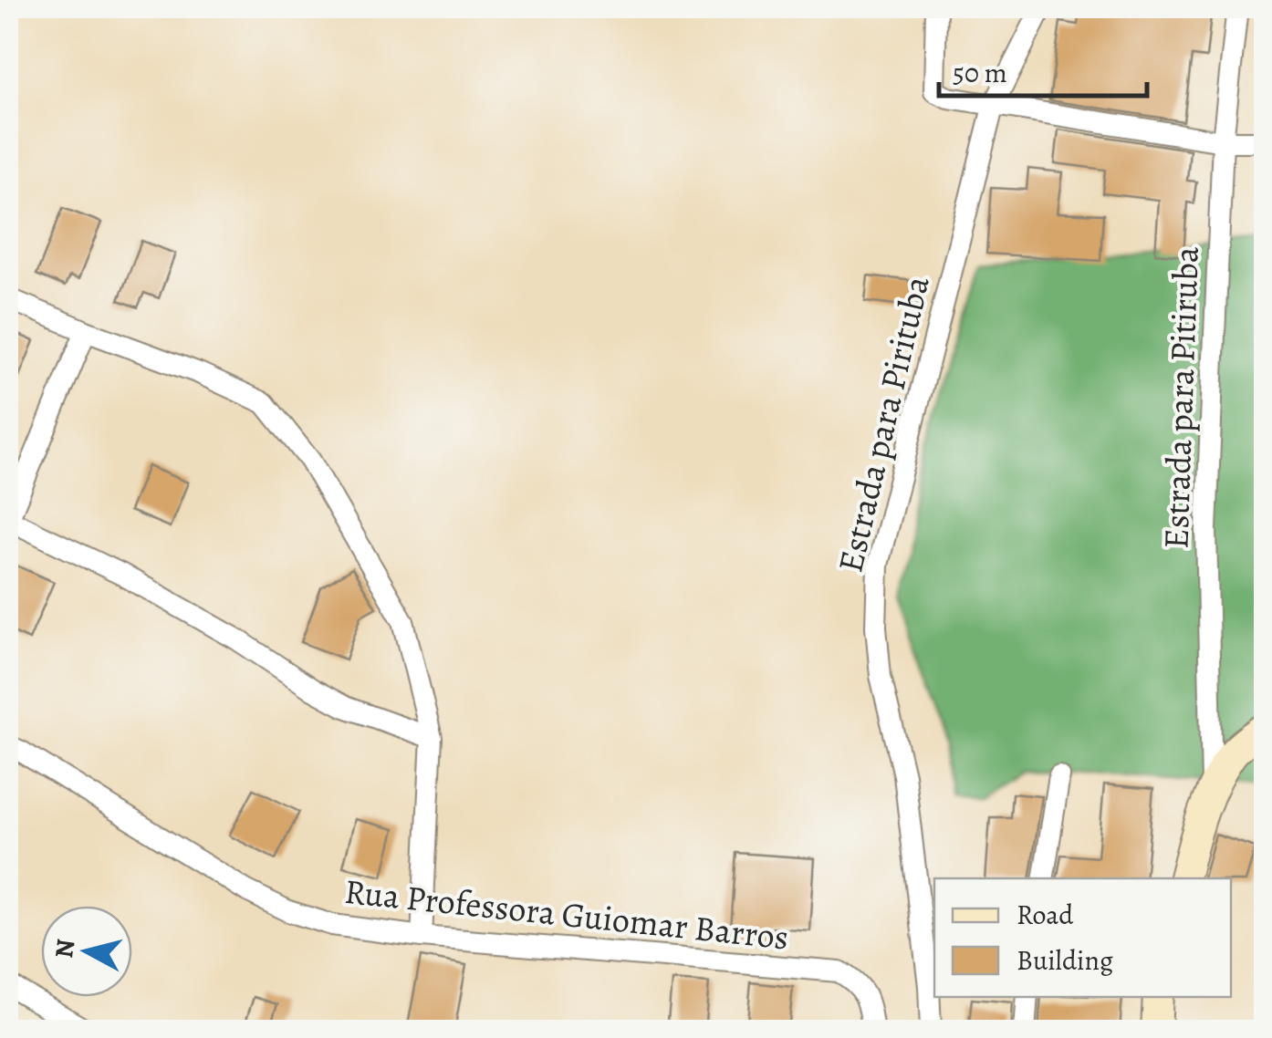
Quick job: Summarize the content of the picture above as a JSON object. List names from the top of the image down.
{
  "streets": {
    "street": ["Estrada para Pitiruba", "Estrada para Pirituba", "Rua Professora Guiomar Barros"]
  },
  "legend": ["Road", "Building"],
  "scale_bar": "50 m",
  "north": "left"
}
